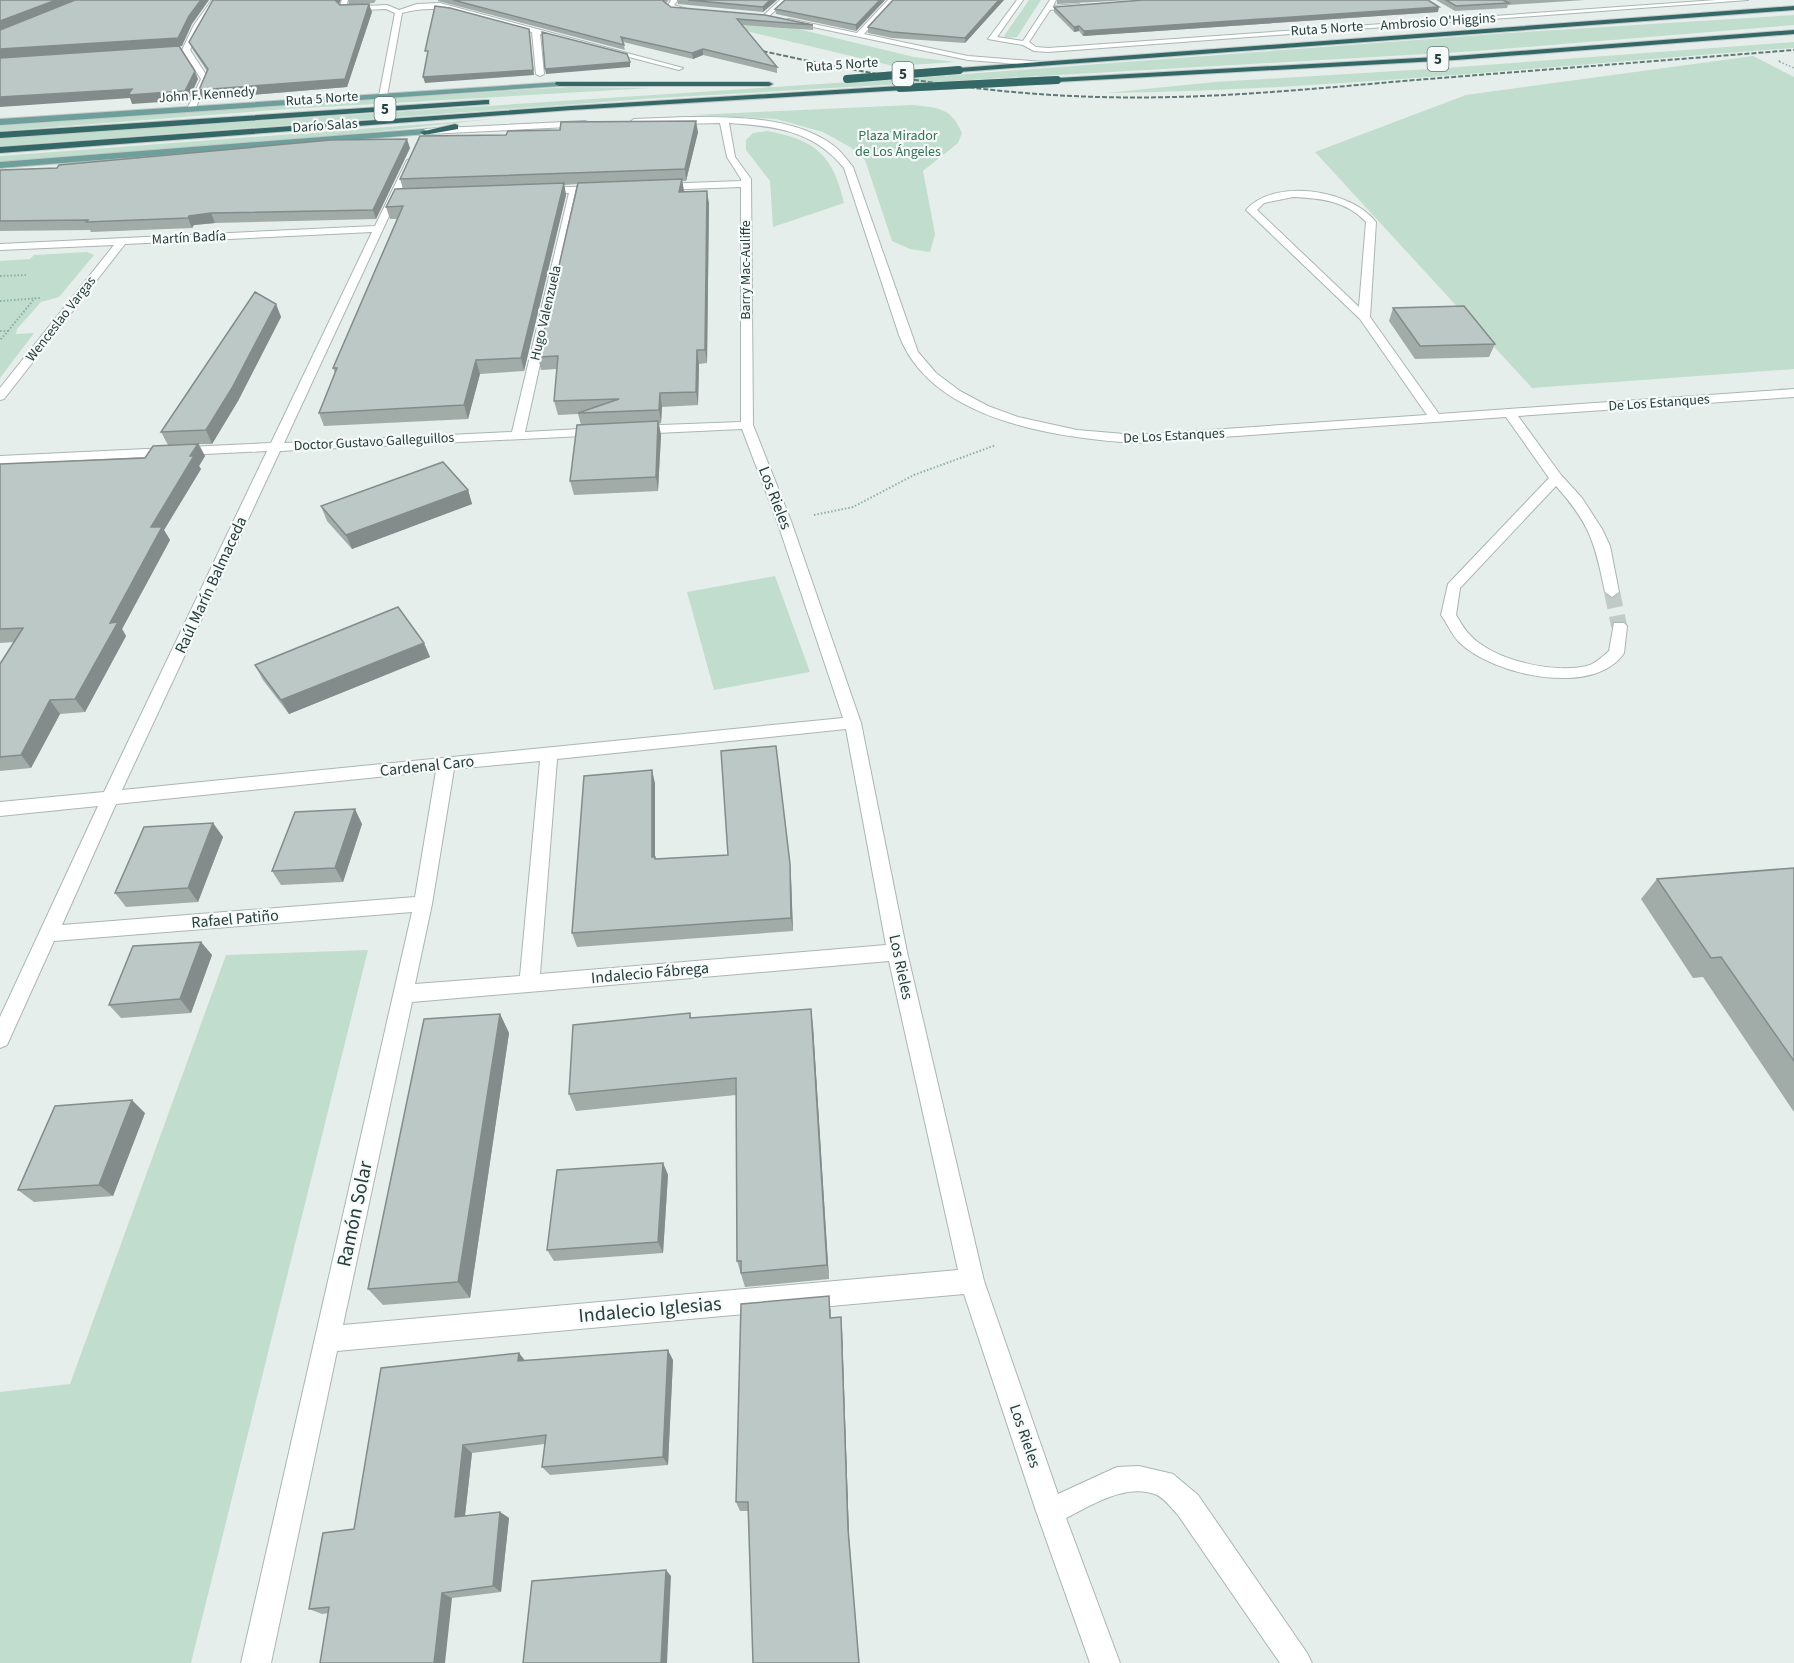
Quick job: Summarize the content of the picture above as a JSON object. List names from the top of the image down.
{
  "streets": {
    "highway": ["Ruta 5 Norte", "5"],
    "main road": ["John F. Kennedy", "Darío Salas"],
    "street": [
      "Ambrosio O'Higgins",
      "Martín Badía",
      "Barry Mac-Auliffe",
      "Hugo Valenzuela",
      "Wenceslao Vargas",
      "De Los Estanques",
      "Doctor Gustavo Galleguillos",
      "Los Rieles",
      "Raúl Marín Balmaceda",
      "Cardenal Caro",
      "Rafael Patiño",
      "Indalecio Fábrega",
      "Ramón Solar",
      "Indalecio Iglesias"
    ]
  },
  "crossings": [
    ["Darío Salas", "Raúl Marín Balmaceda"],
    ["Martín Badía", "Wenceslao Vargas"],
    ["Martín Badía", "Raúl Marín Balmaceda"],
    ["Barry Mac-Auliffe", "De Los Estanques"],
    ["Barry Mac-Auliffe", "Doctor Gustavo Galleguillos"],
    ["Barry Mac-Auliffe", "Los Rieles"],
    ["Hugo Valenzuela", "Doctor Gustavo Galleguillos"],
    ["Doctor Gustavo Galleguillos", "Los Rieles"],
    ["Doctor Gustavo Galleguillos", "Raúl Marín Balmaceda"],
    ["Los Rieles", "Cardenal Caro"],
    ["Los Rieles", "Indalecio Fábrega"],
    ["Los Rieles", "Indalecio Iglesias"],
    ["Raúl Marín Balmaceda", "Cardenal Caro"],
    ["Raúl Marín Balmaceda", "Rafael Patiño"],
    ["Cardenal Caro", "Ramón Solar"],
    ["Rafael Patiño", "Ramón Solar"],
    ["Indalecio Fábrega", "Ramón Solar"],
    ["Ramón Solar", "Indalecio Iglesias"]
  ],
  "parks": ["Plaza Mirador de Los Ángeles"]
}
